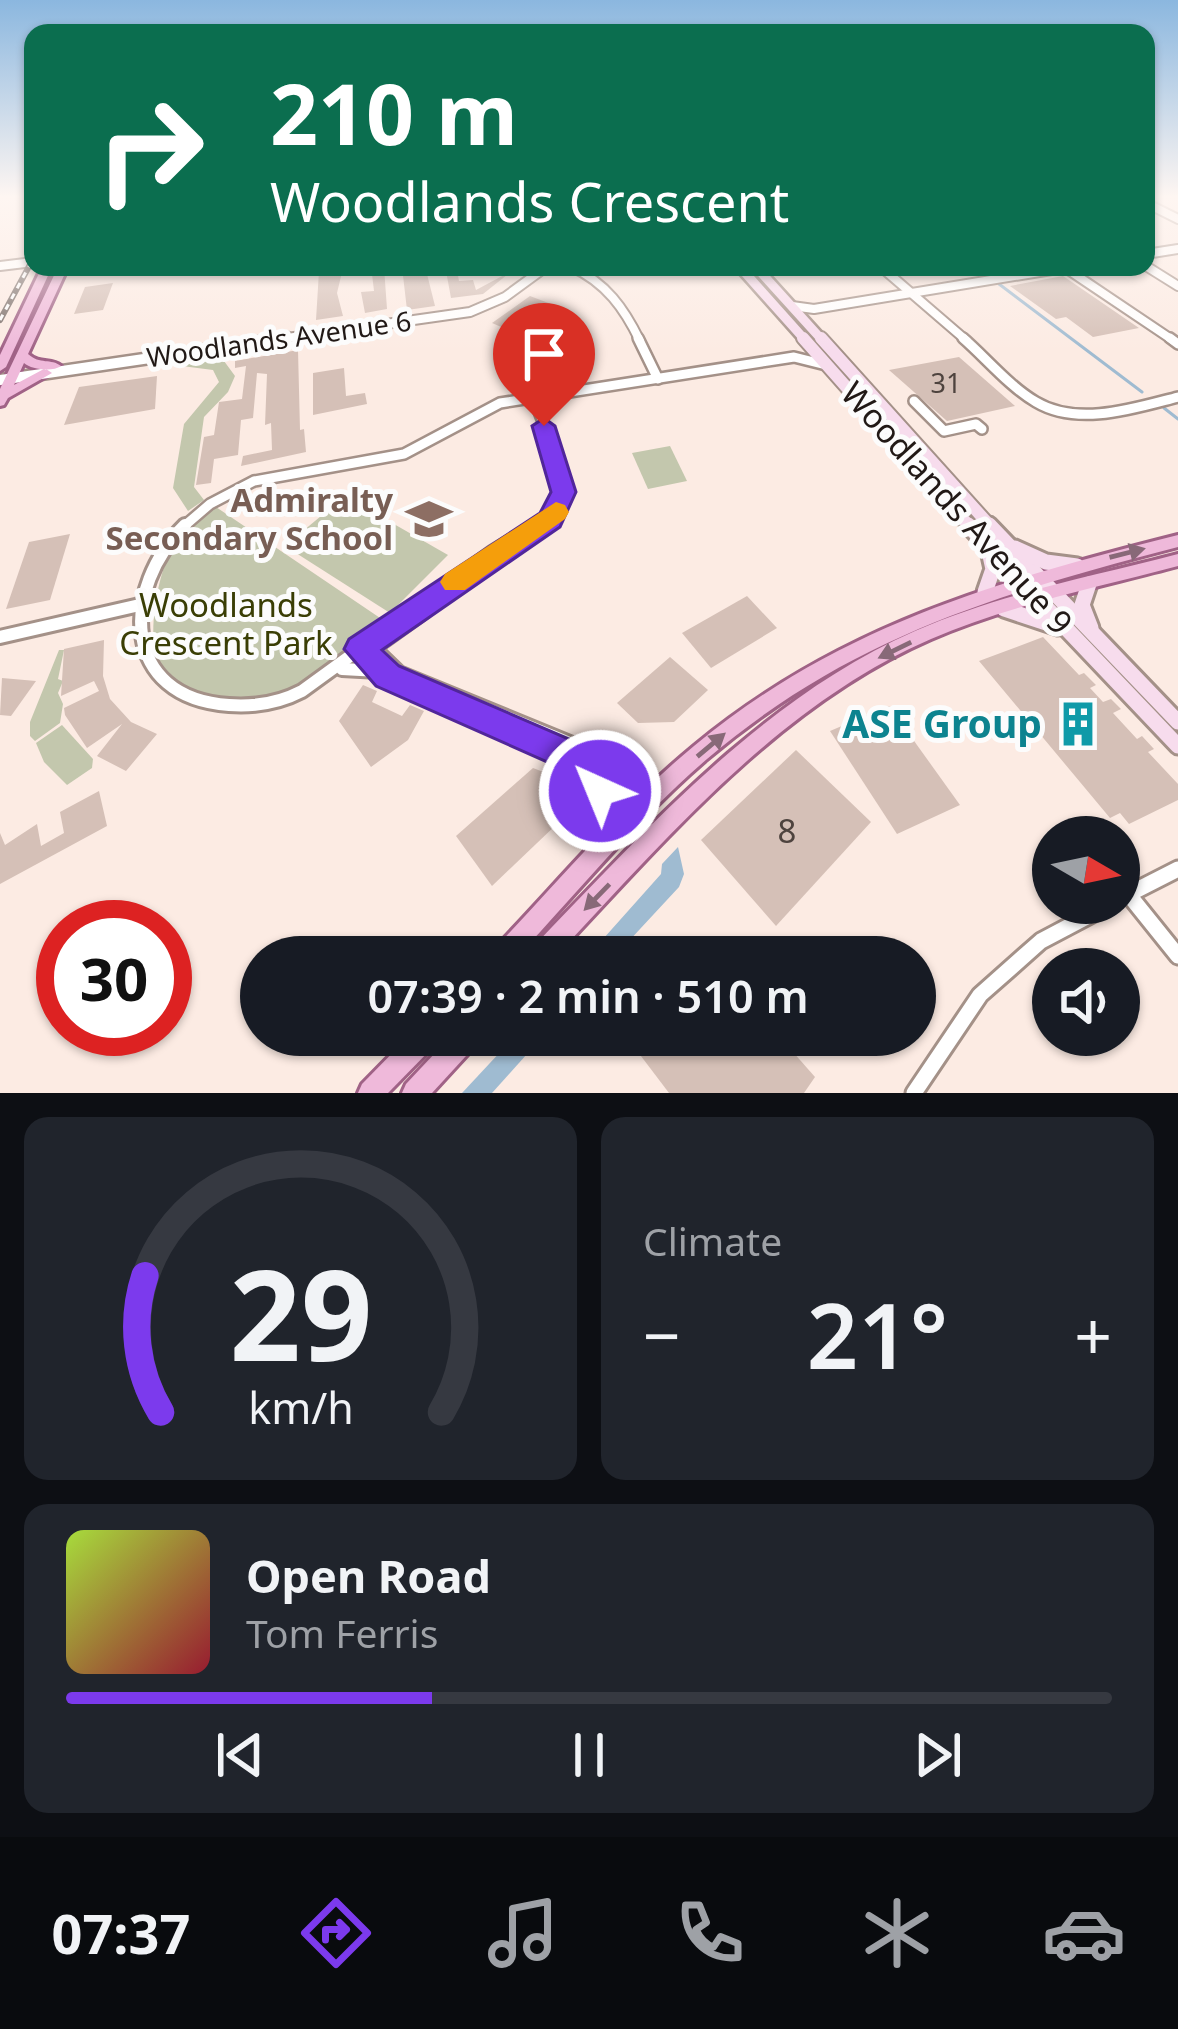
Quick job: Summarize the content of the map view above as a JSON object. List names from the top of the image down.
{
  "streets": {
    "main road": ["Woodlands Avenue 9"],
    "street": ["Woodlands Avenue 6"]
  },
  "parks": ["Woodlands Crescent Park"],
  "places": {
    "school or university": ["Admiralty Secondary School"],
    "building": ["ASE Group"]
  },
  "house_numbers": ["31", "8"],
  "north": "right",
  "page": {
    "turn": ["210 m", "Woodlands Crescent"],
    "limit": "30",
    "trip": "07:39 · 2 min · 510 m",
    "tile": "Climate",
    "heat": ["−", "21°", "+"],
    "song": ["Open Road", "Tom Ferris"],
    "tabs": "07:37",
    "gauge": ["29", "km/h"]
  }
}
